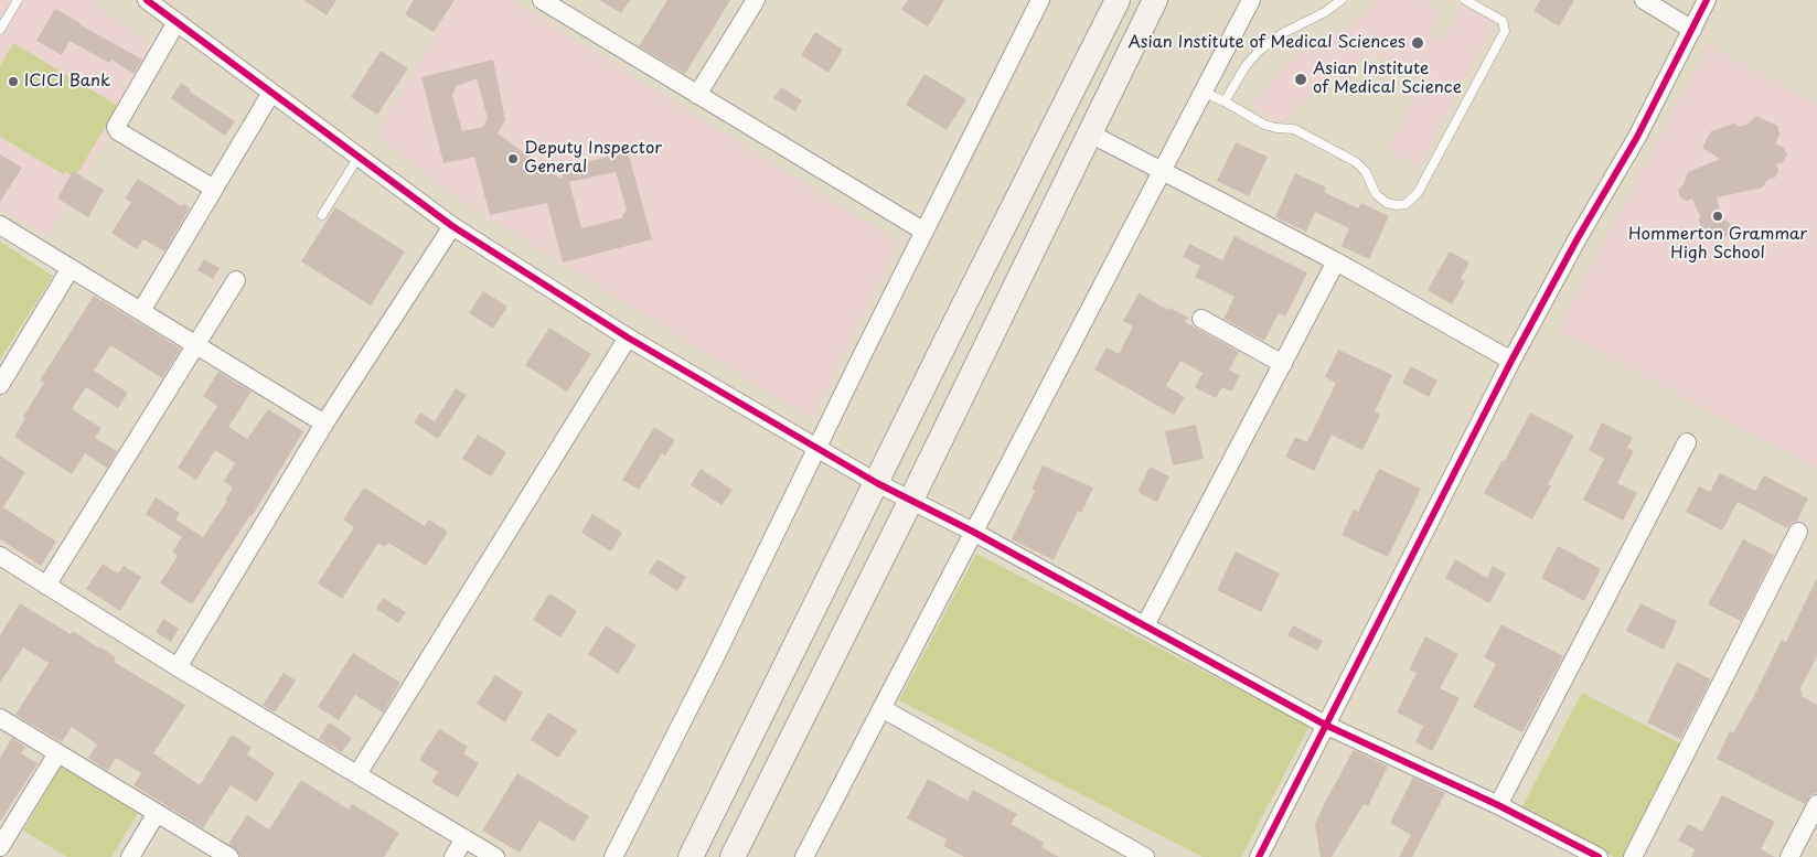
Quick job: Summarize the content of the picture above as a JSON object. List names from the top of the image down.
{
  "places": [
    "Asian Institute of Medical Sciences",
    "Asian Institute of Medical Science",
    "ICICI Bank",
    "Deputy Inspector General",
    "Hommerton Grammar High School"
  ]
}
